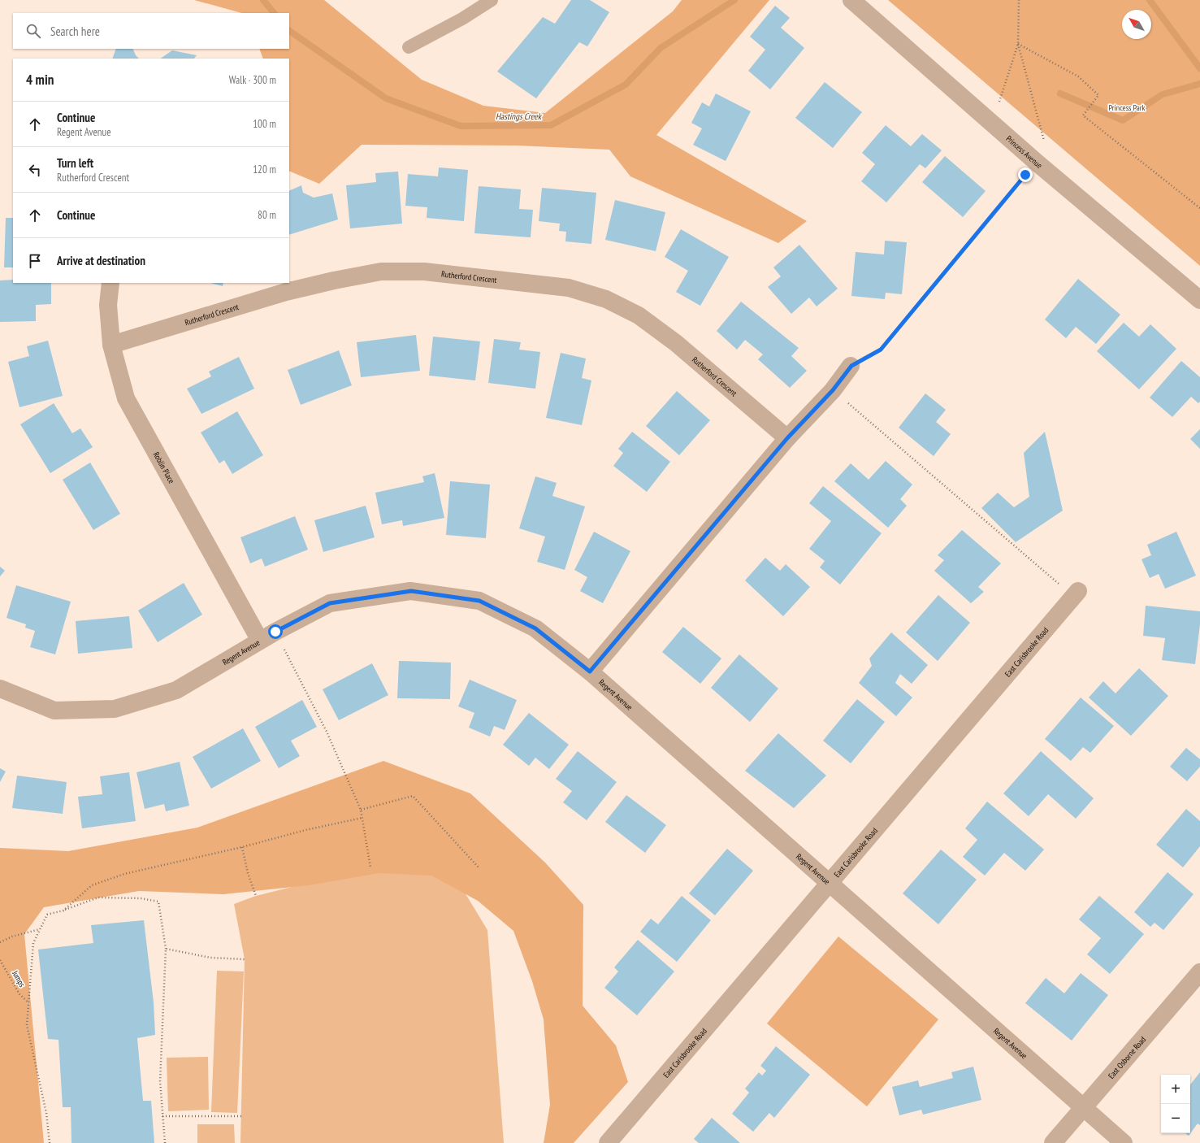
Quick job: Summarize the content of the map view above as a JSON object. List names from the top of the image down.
{
  "streets": {
    "street": [
      "Princess Avenue",
      "Rutherford Crescent",
      "Roblin Place",
      "East Carisbrooke Road",
      "Regent Avenue",
      "East Osborne Road"
    ],
    "path": ["Jumps"]
  },
  "crossings": [
    ["Rutherford Crescent", "Roblin Place"],
    ["Roblin Place", "Regent Avenue"],
    ["East Carisbrooke Road", "Regent Avenue"],
    ["Regent Avenue", "East Osborne Road"]
  ],
  "water": ["Hastings Creek"],
  "parks": ["Princess Park"],
  "north": "top left",
  "page": {
    "search": "Search here",
    "heading": ["4 min", "Walk · 300 m"],
    "list": [
      ["Continue", "Regent Avenue", "100 m"],
      ["Turn left", "Rutherford Crescent", "120 m"],
      ["Continue", "80 m"],
      "Arrive at destination"
    ],
    "map_buttons": ["+", "−"]
  }
}
